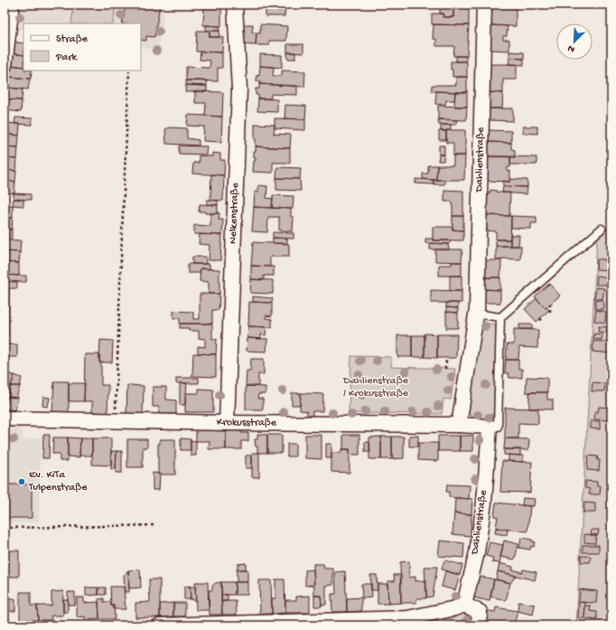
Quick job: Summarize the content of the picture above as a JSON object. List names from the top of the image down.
{
  "streets": {
    "street": ["Dahlienstraße", "Nelkenstraße", "Krokusstraße"]
  },
  "crossings": [
    ["Dahlienstraße", "Krokusstraße"],
    ["Nelkenstraße", "Krokusstraße"]
  ],
  "parks": ["Dahlienstraße / Krokusstraße"],
  "places": ["Ev. KiTa Tulpenstraße"],
  "legend": ["Straße", "Park"],
  "north": "bottom left"
}
